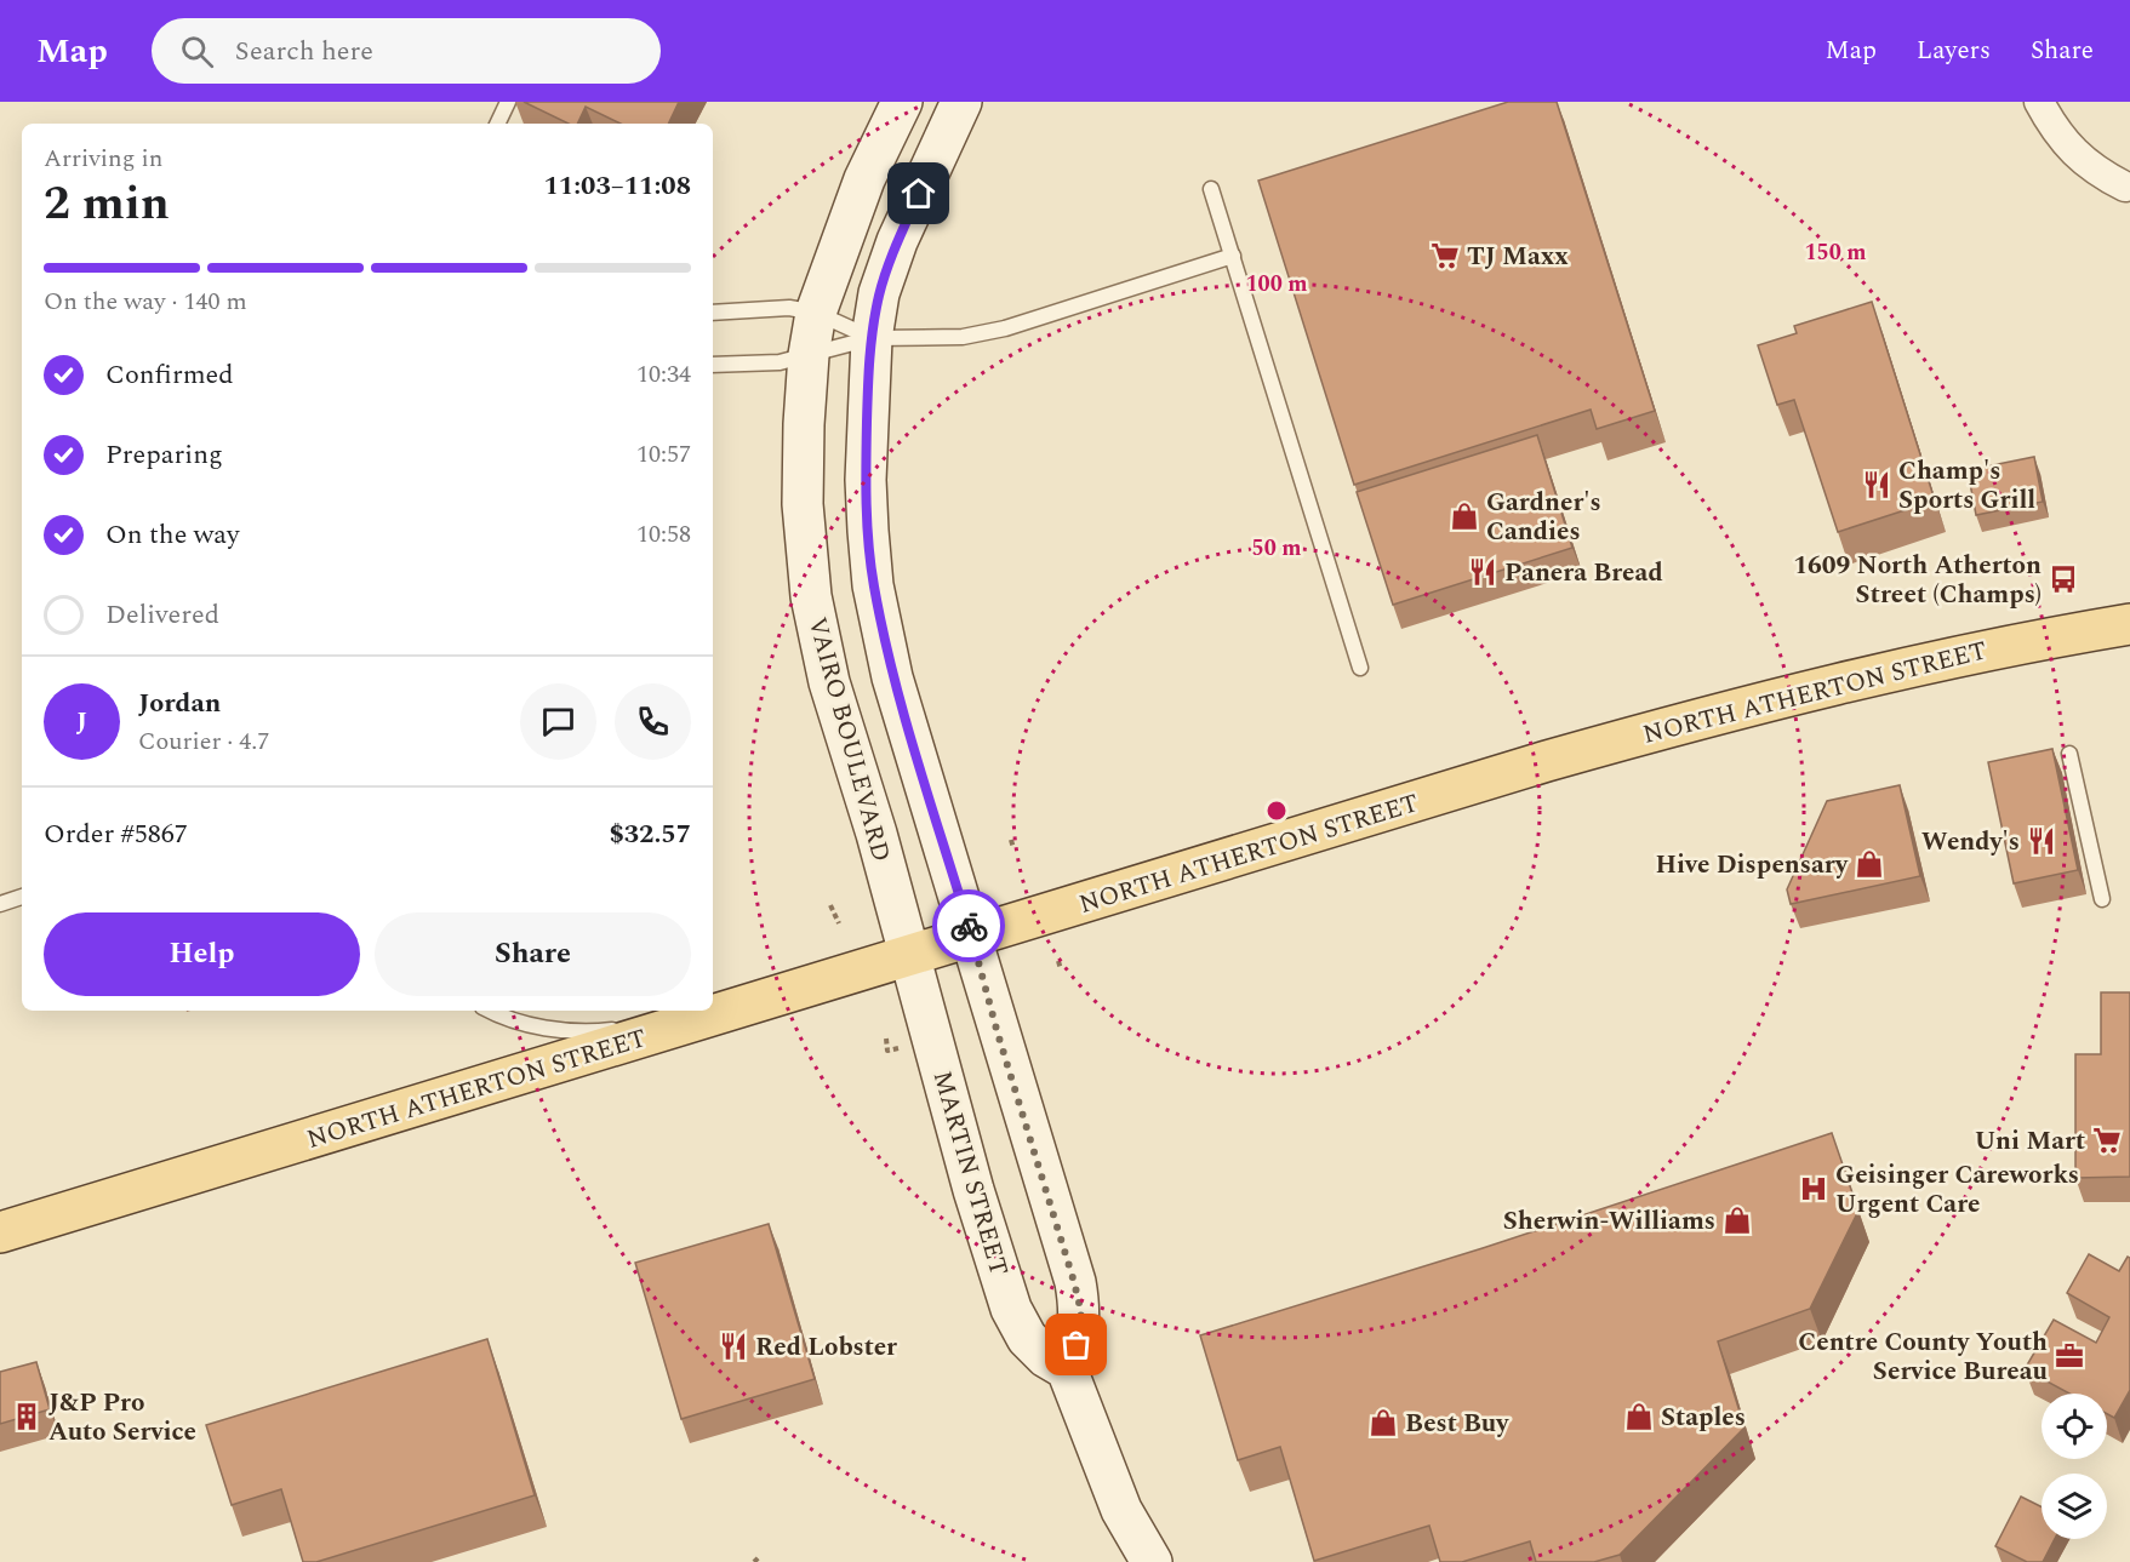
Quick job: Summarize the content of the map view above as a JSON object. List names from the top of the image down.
{
  "streets": {
    "main road": ["NORTH ATHERTON STREET", "VAIRO BOULEVARD", "MARTIN STREET"]
  },
  "crossings": [
    ["NORTH ATHERTON STREET", "VAIRO BOULEVARD"],
    ["NORTH ATHERTON STREET", "MARTIN STREET"],
    ["VAIRO BOULEVARD", "MARTIN STREET"]
  ],
  "places": {
    "supermarket": ["TJ Maxx", "Uni Mart"],
    "restaurant": [
      "Champ's Sports Grill",
      "Panera Bread",
      "Wendy's",
      "Red Lobster"
    ],
    "shop": [
      "Gardner's Candies",
      "Hive Dispensary",
      "Sherwin-Williams",
      "Staples",
      "Best Buy"
    ],
    "bus stop": ["1609 North Atherton Street (Champs)"],
    "hospital": ["Geisinger Careworks Urgent Care"],
    "office": ["Centre County Youth Service Bureau"],
    "building": ["J&P Pro Auto Service"]
  },
  "page": {
    "header": "Map",
    "search": "Search here",
    "nav": ["Map", "Layers", "Share"],
    "heading": ["2 min", "Arriving in", "11:03–11:08"],
    "panel": [
      "Jordan",
      "Courier · 4.7",
      "Order #5867",
      "$32.57"
    ],
    "bar": "On the way · 140 m",
    "list": [
      ["Confirmed", "10:34"],
      ["Preparing", "10:57"],
      ["On the way", "10:58"],
      "Delivered"
    ],
    "round": "J",
    "buttons": ["Help", "Share"]
  },
  "rings": ["150 m", "100 m", "50 m"]
}
